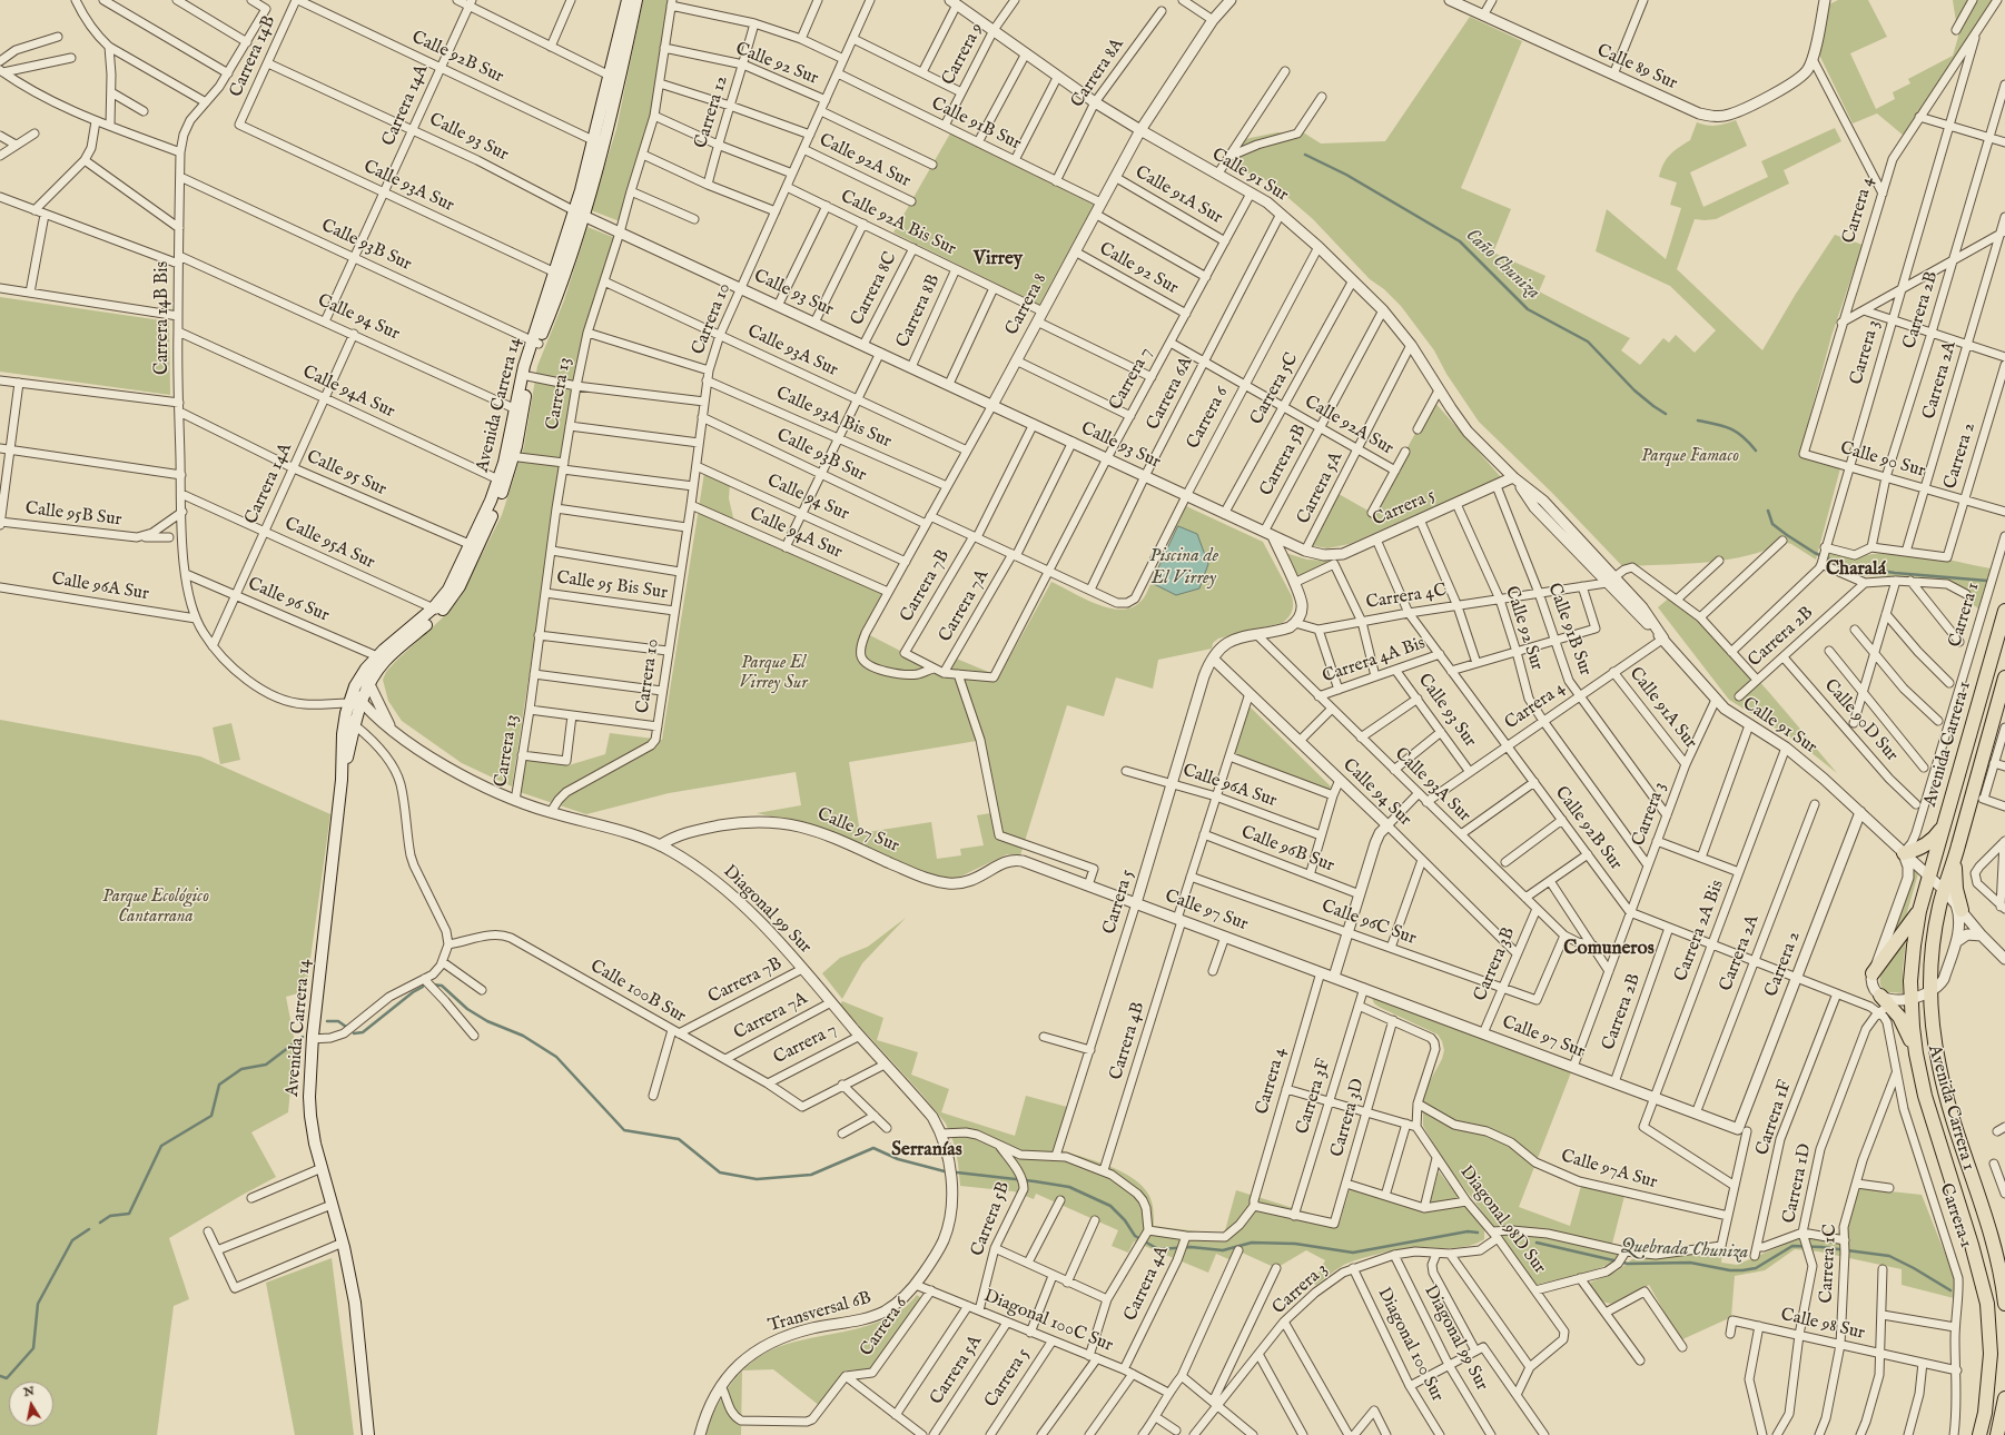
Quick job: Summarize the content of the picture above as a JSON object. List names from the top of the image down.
{
  "streets": {
    "highway": ["Avenida Carrera 1"],
    "main road": ["Avenida Carrera 14"],
    "street": [
      "Carrera 9",
      "Carrera 14B",
      "Calle 92B Sur",
      "Calle 92 Sur",
      "Calle 89 Sur",
      "Carrera 8A",
      "Carrera 14A",
      "Carrera 12",
      "Calle 91B Sur",
      "Calle 93 Sur",
      "Calle 92A Sur",
      "Calle 91 Sur",
      "Calle 93A Sur",
      "Calle 91A Sur",
      "Carrera 4",
      "Calle 92A Bis Sur",
      "Calle 93B Sur",
      "Carrera 8C",
      "Carrera 8",
      "Carrera 2B",
      "Carrera 8B",
      "Carrera 14B Bis",
      "Calle 94 Sur",
      "Carrera 10",
      "Carrera 3",
      "Carrera 7",
      "Carrera 2A",
      "Carrera 5C",
      "Calle 94A Sur",
      "Carrera 13",
      "Carrera 6A",
      "Calle 93A Bis Sur",
      "Carrera 6",
      "Carrera 2",
      "Carrera 5B",
      "Calle 90 Sur",
      "Calle 95 Sur",
      "Carrera 5A",
      "Carrera 5",
      "Calle 95B Sur",
      "Calle 95A Sur",
      "Calle 95 Bis Sur",
      "Carrera 7B",
      "Calle 96A Sur",
      "Carrera 4C",
      "Calle 96 Sur",
      "Carrera 7A",
      "Carrera 1",
      "Carrera 4A Bis",
      "Calle 90D Sur",
      "Calle 97 Sur",
      "Calle 96B Sur",
      "Diagonal 99 Sur",
      "Calle 96C Sur",
      "Carrera 2A Bis",
      "Carrera 3B",
      "Calle 100B Sur",
      "Carrera 4B",
      "Carrera 3F",
      "Carrera 3D",
      "Carrera 1F",
      "Calle 97A Sur",
      "Carrera 1D",
      "Diagonal 98D Sur",
      "Carrera 1C",
      "Carrera 4A",
      "Transversal 6B",
      "Diagonal 100C Sur",
      "Calle 98 Sur",
      "Diagonal 100 Sur"
    ]
  },
  "crossings": [
    ["Carrera 9", "Calle 91B Sur"],
    ["Carrera 9", "Calle 91 Sur"],
    ["Carrera 14B", "Calle 92B Sur"],
    ["Carrera 14B", "Calle 93 Sur"],
    ["Carrera 14B", "Calle 93A Sur"],
    ["Calle 92B Sur", "Carrera 14A"],
    ["Calle 92B Sur", "Carrera 4"],
    ["Calle 92B Sur", "Carrera 3"],
    ["Calle 92B Sur", "Avenida Carrera 14"],
    ["Calle 92B Sur", "Carrera 5"],
    ["Calle 92B Sur", "Carrera 4C"],
    ["Calle 92B Sur", "Carrera 4A Bis"],
    ["Calle 92 Sur", "Carrera 12"],
    ["Calle 92 Sur", "Carrera 4"],
    ["Calle 92 Sur", "Carrera 8"],
    ["Calle 92 Sur", "Carrera 10"],
    ["Calle 92 Sur", "Carrera 3"],
    ["Calle 92 Sur", "Carrera 7"],
    ["Calle 92 Sur", "Carrera 13"],
    ["Calle 92 Sur", "Carrera 5"],
    ["Calle 92 Sur", "Carrera 4C"],
    ["Carrera 8A", "Calle 91B Sur"],
    ["Carrera 8A", "Calle 91 Sur"],
    ["Carrera 14A", "Calle 93 Sur"],
    ["Carrera 14A", "Calle 93A Sur"],
    ["Carrera 14A", "Calle 93B Sur"],
    ["Carrera 14A", "Carrera 14B Bis"],
    ["Carrera 14A", "Calle 94 Sur"],
    ["Carrera 14A", "Calle 94A Sur"],
    ["Carrera 14A", "Calle 95 Sur"],
    ["Carrera 14A", "Calle 95A Sur"],
    ["Carrera 14A", "Calle 96 Sur"],
    ["Carrera 12", "Calle 92A Sur"],
    ["Calle 91B Sur", "Carrera 4"],
    ["Calle 91B Sur", "Carrera 8"],
    ["Calle 91B Sur", "Carrera 10"],
    ["Calle 91B Sur", "Carrera 3"],
    ["Calle 91B Sur", "Carrera 5"],
    ["Calle 91B Sur", "Carrera 4C"],
    ["Calle 93 Sur", "Carrera 4"],
    ["Calle 93 Sur", "Carrera 8C"],
    ["Calle 93 Sur", "Carrera 8"],
    ["Calle 93 Sur", "Carrera 8B"],
    ["Calle 93 Sur", "Carrera 10"],
    ["Calle 93 Sur", "Carrera 7"],
    ["Calle 93 Sur", "Carrera 5C"],
    ["Calle 93 Sur", "Carrera 13"],
    ["Calle 93 Sur", "Carrera 6A"],
    ["Calle 93 Sur", "Avenida Carrera 14"],
    ["Calle 93 Sur", "Carrera 6"],
    ["Calle 93 Sur", "Carrera 5B"],
    ["Calle 93 Sur", "Carrera 5A"],
    ["Calle 93 Sur", "Carrera 5"],
    ["Calle 93 Sur", "Carrera 7B"],
    ["Calle 93 Sur", "Carrera 7A"],
    ["Calle 93 Sur", "Carrera 4A Bis"],
    ["Calle 92A Sur", "Carrera 10"],
    ["Calle 92A Sur", "Carrera 7"],
    ["Calle 92A Sur", "Carrera 5C"],
    ["Calle 92A Sur", "Carrera 13"],
    ["Calle 92A Sur", "Carrera 6A"],
    ["Calle 92A Sur", "Carrera 6"],
    ["Calle 92A Sur", "Carrera 5B"],
    ["Calle 92A Sur", "Carrera 5A"],
    ["Calle 91 Sur", "Carrera 4"],
    ["Calle 91 Sur", "Carrera 8"],
    ["Calle 91 Sur", "Carrera 2B"],
    ["Calle 91 Sur", "Carrera 3"],
    ["Calle 91 Sur", "Carrera 7"],
    ["Calle 91 Sur", "Carrera 5C"],
    ["Calle 91 Sur", "Carrera 6A"],
    ["Calle 91 Sur", "Carrera 6"],
    ["Calle 91 Sur", "Carrera 2"],
    ["Calle 91 Sur", "Carrera 5B"],
    ["Calle 91 Sur", "Carrera 5A"],
    ["Calle 91 Sur", "Carrera 5"],
    ["Calle 91 Sur", "Carrera 4C"],
    ["Calle 91 Sur", "Carrera 1"],
    ["Calle 91 Sur", "Avenida Carrera 1"],
    ["Calle 91 Sur", "Carrera 2A Bis"],
    ["Calle 93A Sur", "Carrera 4"],
    ["Calle 93A Sur", "Carrera 8"],
    ["Calle 93A Sur", "Carrera 10"],
    ["Calle 93A Sur", "Carrera 13"],
    ["Calle 93A Sur", "Avenida Carrera 14"],
    ["Calle 93A Sur", "Carrera 4A Bis"],
    ["Calle 93A Sur", "Calle 96C Sur"],
    ["Calle 93A Sur", "Carrera 3B"],
    ["Calle 91A Sur", "Carrera 4"],
    ["Calle 91A Sur", "Carrera 8"],
    ["Calle 91A Sur", "Carrera 3"],
    ["Calle 91A Sur", "Carrera 7"],
    ["Carrera 4", "Carrera 3"],
    ["Carrera 4", "Calle 90 Sur"],
    ["Carrera 4", "Calle 97 Sur"],
    ["Calle 92A Bis Sur", "Carrera 8C"],
    ["Calle 92A Bis Sur", "Carrera 8"],
    ["Calle 92A Bis Sur", "Carrera 8B"],
    ["Calle 92A Bis Sur", "Carrera 10"],
    ["Calle 93B Sur", "Carrera 8"],
    ["Calle 93B Sur", "Carrera 14B Bis"],
    ["Calle 93B Sur", "Carrera 10"],
    ["Calle 93B Sur", "Avenida Carrera 14"],
    ["Carrera 8", "Calle 94 Sur"],
    ["Carrera 8", "Calle 94A Sur"],
    ["Carrera 8", "Calle 93A Bis Sur"],
    ["Carrera 8", "Carrera 7B"],
    ["Carrera 2B", "Calle 90 Sur"],
    ["Carrera 2B", "Calle 90D Sur"],
    ["Carrera 2B", "Calle 97 Sur"],
    ["Carrera 14B Bis", "Calle 94 Sur"],
    ["Carrera 14B Bis", "Calle 94A Sur"],
    ["Carrera 14B Bis", "Calle 95 Sur"],
    ["Carrera 14B Bis", "Calle 95B Sur"],
    ["Carrera 14B Bis", "Calle 95A Sur"],
    ["Carrera 14B Bis", "Calle 96A Sur"],
    ["Carrera 14B Bis", "Calle 96 Sur"],
    ["Calle 94 Sur", "Carrera 10"],
    ["Calle 94 Sur", "Avenida Carrera 14"],
    ["Calle 94 Sur", "Carrera 5"],
    ["Calle 94 Sur", "Carrera 4A Bis"],
    ["Calle 94 Sur", "Carrera 3B"],
    ["Calle 94 Sur", "Carrera 4B"],
    ["Carrera 10", "Calle 94A Sur"],
    ["Carrera 10", "Calle 93A Bis Sur"],
    ["Carrera 10", "Calle 95 Bis Sur"],
    ["Carrera 3", "Calle 90 Sur"],
    ["Carrera 3", "Calle 97 Sur"],
    ["Carrera 3", "Diagonal 99 Sur"],
    ["Carrera 3", "Diagonal 98D Sur"],
    ["Carrera 3", "Diagonal 100 Sur"],
    ["Carrera 7", "Diagonal 99 Sur"],
    ["Carrera 7", "Calle 100B Sur"],
    ["Carrera 2A", "Carrera 2"],
    ["Carrera 2A", "Calle 90 Sur"],
    ["Carrera 2A", "Calle 97 Sur"],
    ["Calle 94A Sur", "Avenida Carrera 14"],
    ["Carrera 13", "Calle 95 Bis Sur"],
    ["Carrera 13", "Diagonal 99 Sur"],
    ["Carrera 6A", "Carrera 6"],
    ["Avenida Carrera 14", "Calle 95 Sur"],
    ["Avenida Carrera 14", "Calle 95A Sur"],
    ["Avenida Carrera 14", "Calle 96 Sur"],
    ["Avenida Carrera 14", "Diagonal 99 Sur"],
    ["Carrera 6", "Diagonal 99 Sur"],
    ["Carrera 6", "Transversal 6B"],
    ["Carrera 6", "Diagonal 100C Sur"],
    ["Carrera 2", "Calle 90 Sur"],
    ["Carrera 2", "Calle 97 Sur"],
    ["Carrera 2", "Carrera 2A Bis"],
    ["Carrera 2", "Calle 97A Sur"],
    ["Carrera 5B", "Diagonal 100C Sur"],
    ["Carrera 5A", "Carrera 5"],
    ["Carrera 5A", "Diagonal 100C Sur"],
    ["Carrera 5", "Calle 96A Sur"],
    ["Carrera 5", "Calle 97 Sur"],
    ["Carrera 5", "Diagonal 100C Sur"],
    ["Carrera 7B", "Diagonal 99 Sur"],
    ["Carrera 7B", "Calle 100B Sur"],
    ["Calle 96A Sur", "Carrera 4B"],
    ["Carrera 7A", "Diagonal 99 Sur"],
    ["Carrera 7A", "Calle 100B Sur"],
    ["Carrera 1", "Carrera 1D"],
    ["Carrera 1", "Carrera 1C"],
    ["Carrera 1", "Calle 98 Sur"],
    ["Calle 97 Sur", "Diagonal 99 Sur"],
    ["Calle 97 Sur", "Carrera 2A Bis"],
    ["Calle 97 Sur", "Carrera 3B"],
    ["Calle 97 Sur", "Carrera 4B"],
    ["Calle 97 Sur", "Carrera 3F"],
    ["Calle 96B Sur", "Carrera 4B"],
    ["Calle 96C Sur", "Carrera 3B"],
    ["Calle 96C Sur", "Carrera 4B"],
    ["Carrera 3F", "Carrera 3D"],
    ["Carrera 1D", "Calle 98 Sur"],
    ["Carrera 1C", "Calle 98 Sur"],
    ["Carrera 4A", "Diagonal 100C Sur"],
    ["Transversal 6B", "Diagonal 100C Sur"]
  ],
  "districts": [
    "Virrey",
    "Charalá",
    "Comuneros",
    "Serranías"
  ],
  "water": ["Caño Chuniza", "Piscina de El Virrey", "Quebrada Chuniza"],
  "parks": ["Parque Famaco", "Parque El Virrey Sur", "Parque Ecológico Cantarrana"],
  "north": "top"
}
